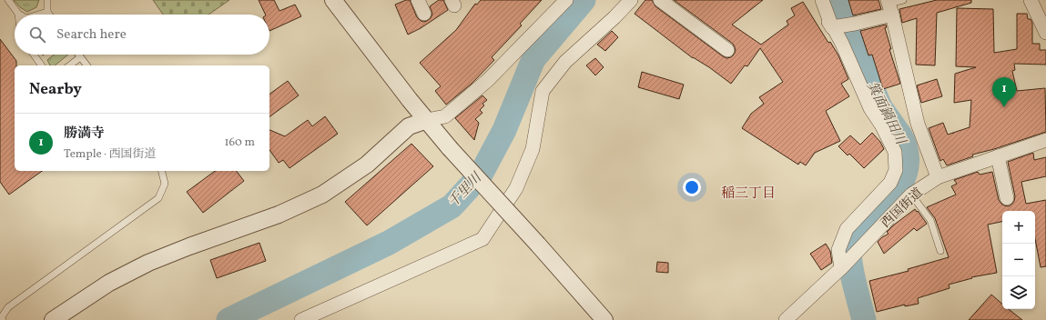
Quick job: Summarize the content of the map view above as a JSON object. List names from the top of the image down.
{
  "streets": {
    "street": ["西国街道"]
  },
  "districts": ["稲三丁目"],
  "water": ["箕面鍋田川", "千里川"],
  "page": {
    "search": "Search here",
    "heading": "Nearby",
    "pins": "1",
    "list": [
      {
        "mark": "1",
        "name": "勝満寺",
        "note": "Temple · 西国街道",
        "value": "160 m"
      }
    ],
    "map_buttons": ["+", "−"]
  }
}
